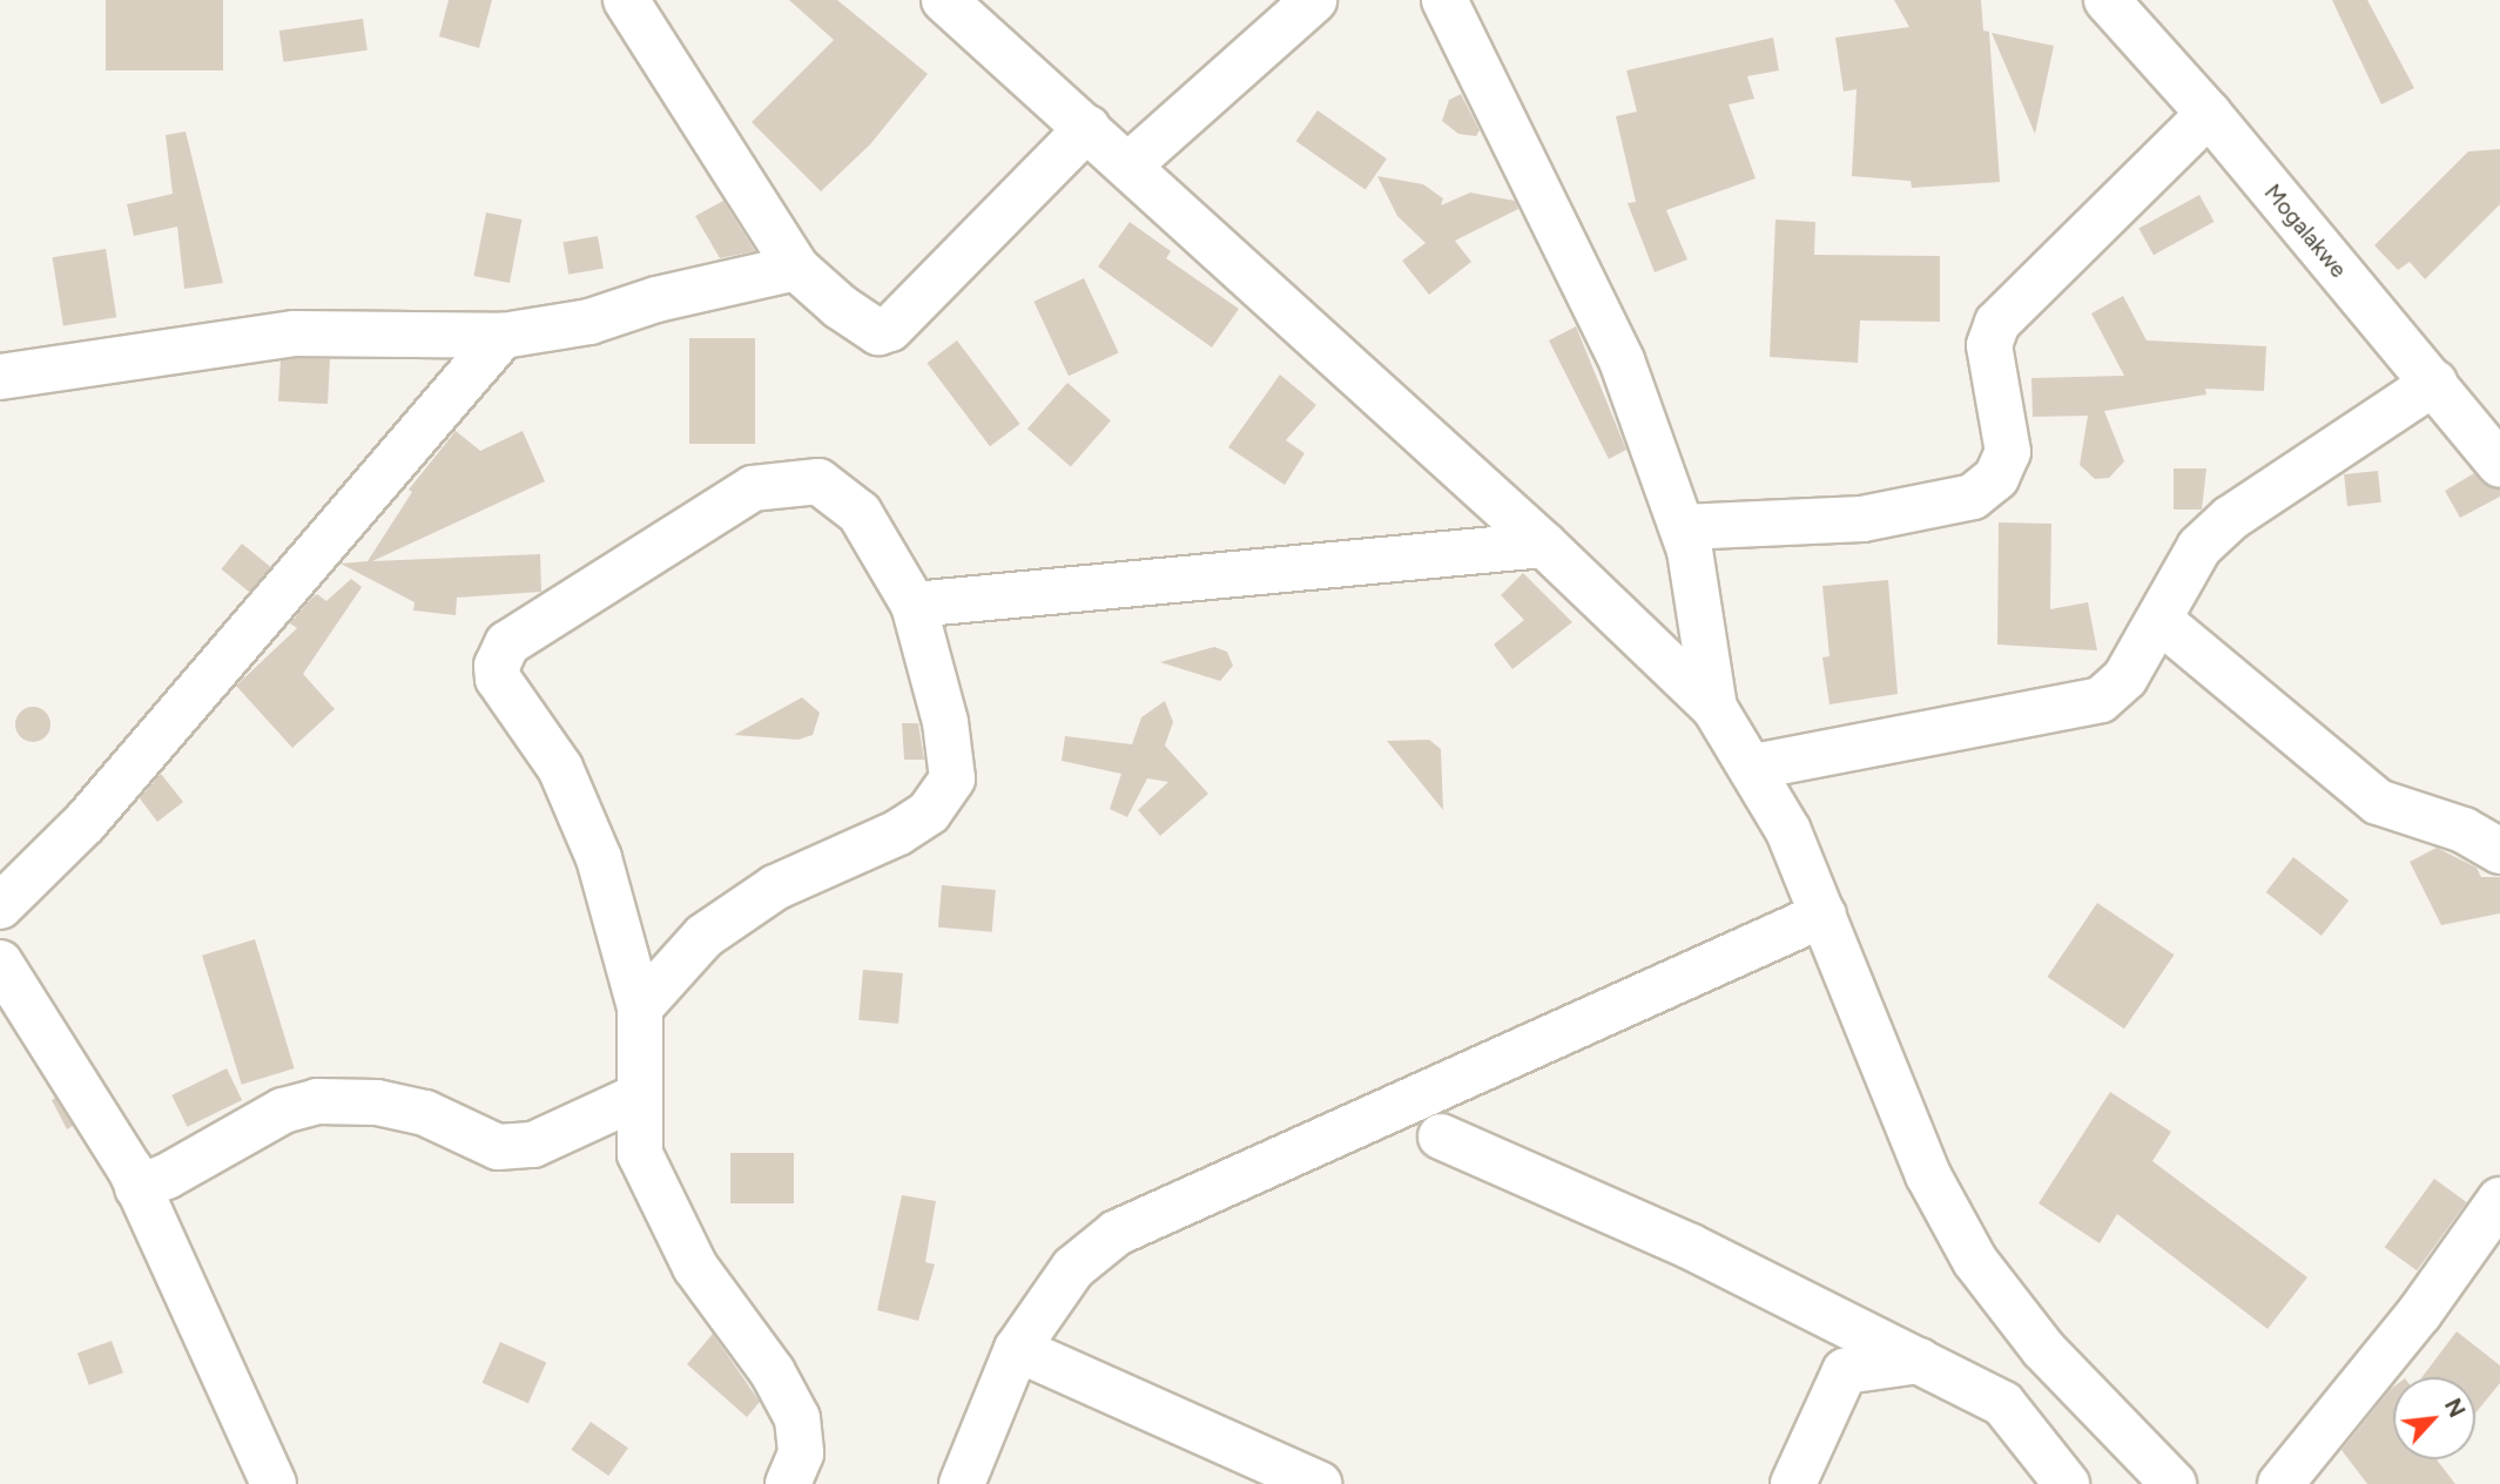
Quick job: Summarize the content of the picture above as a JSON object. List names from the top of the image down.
{
  "streets": {
    "street": ["Mogalakwe"]
  },
  "north": "top right"
}
